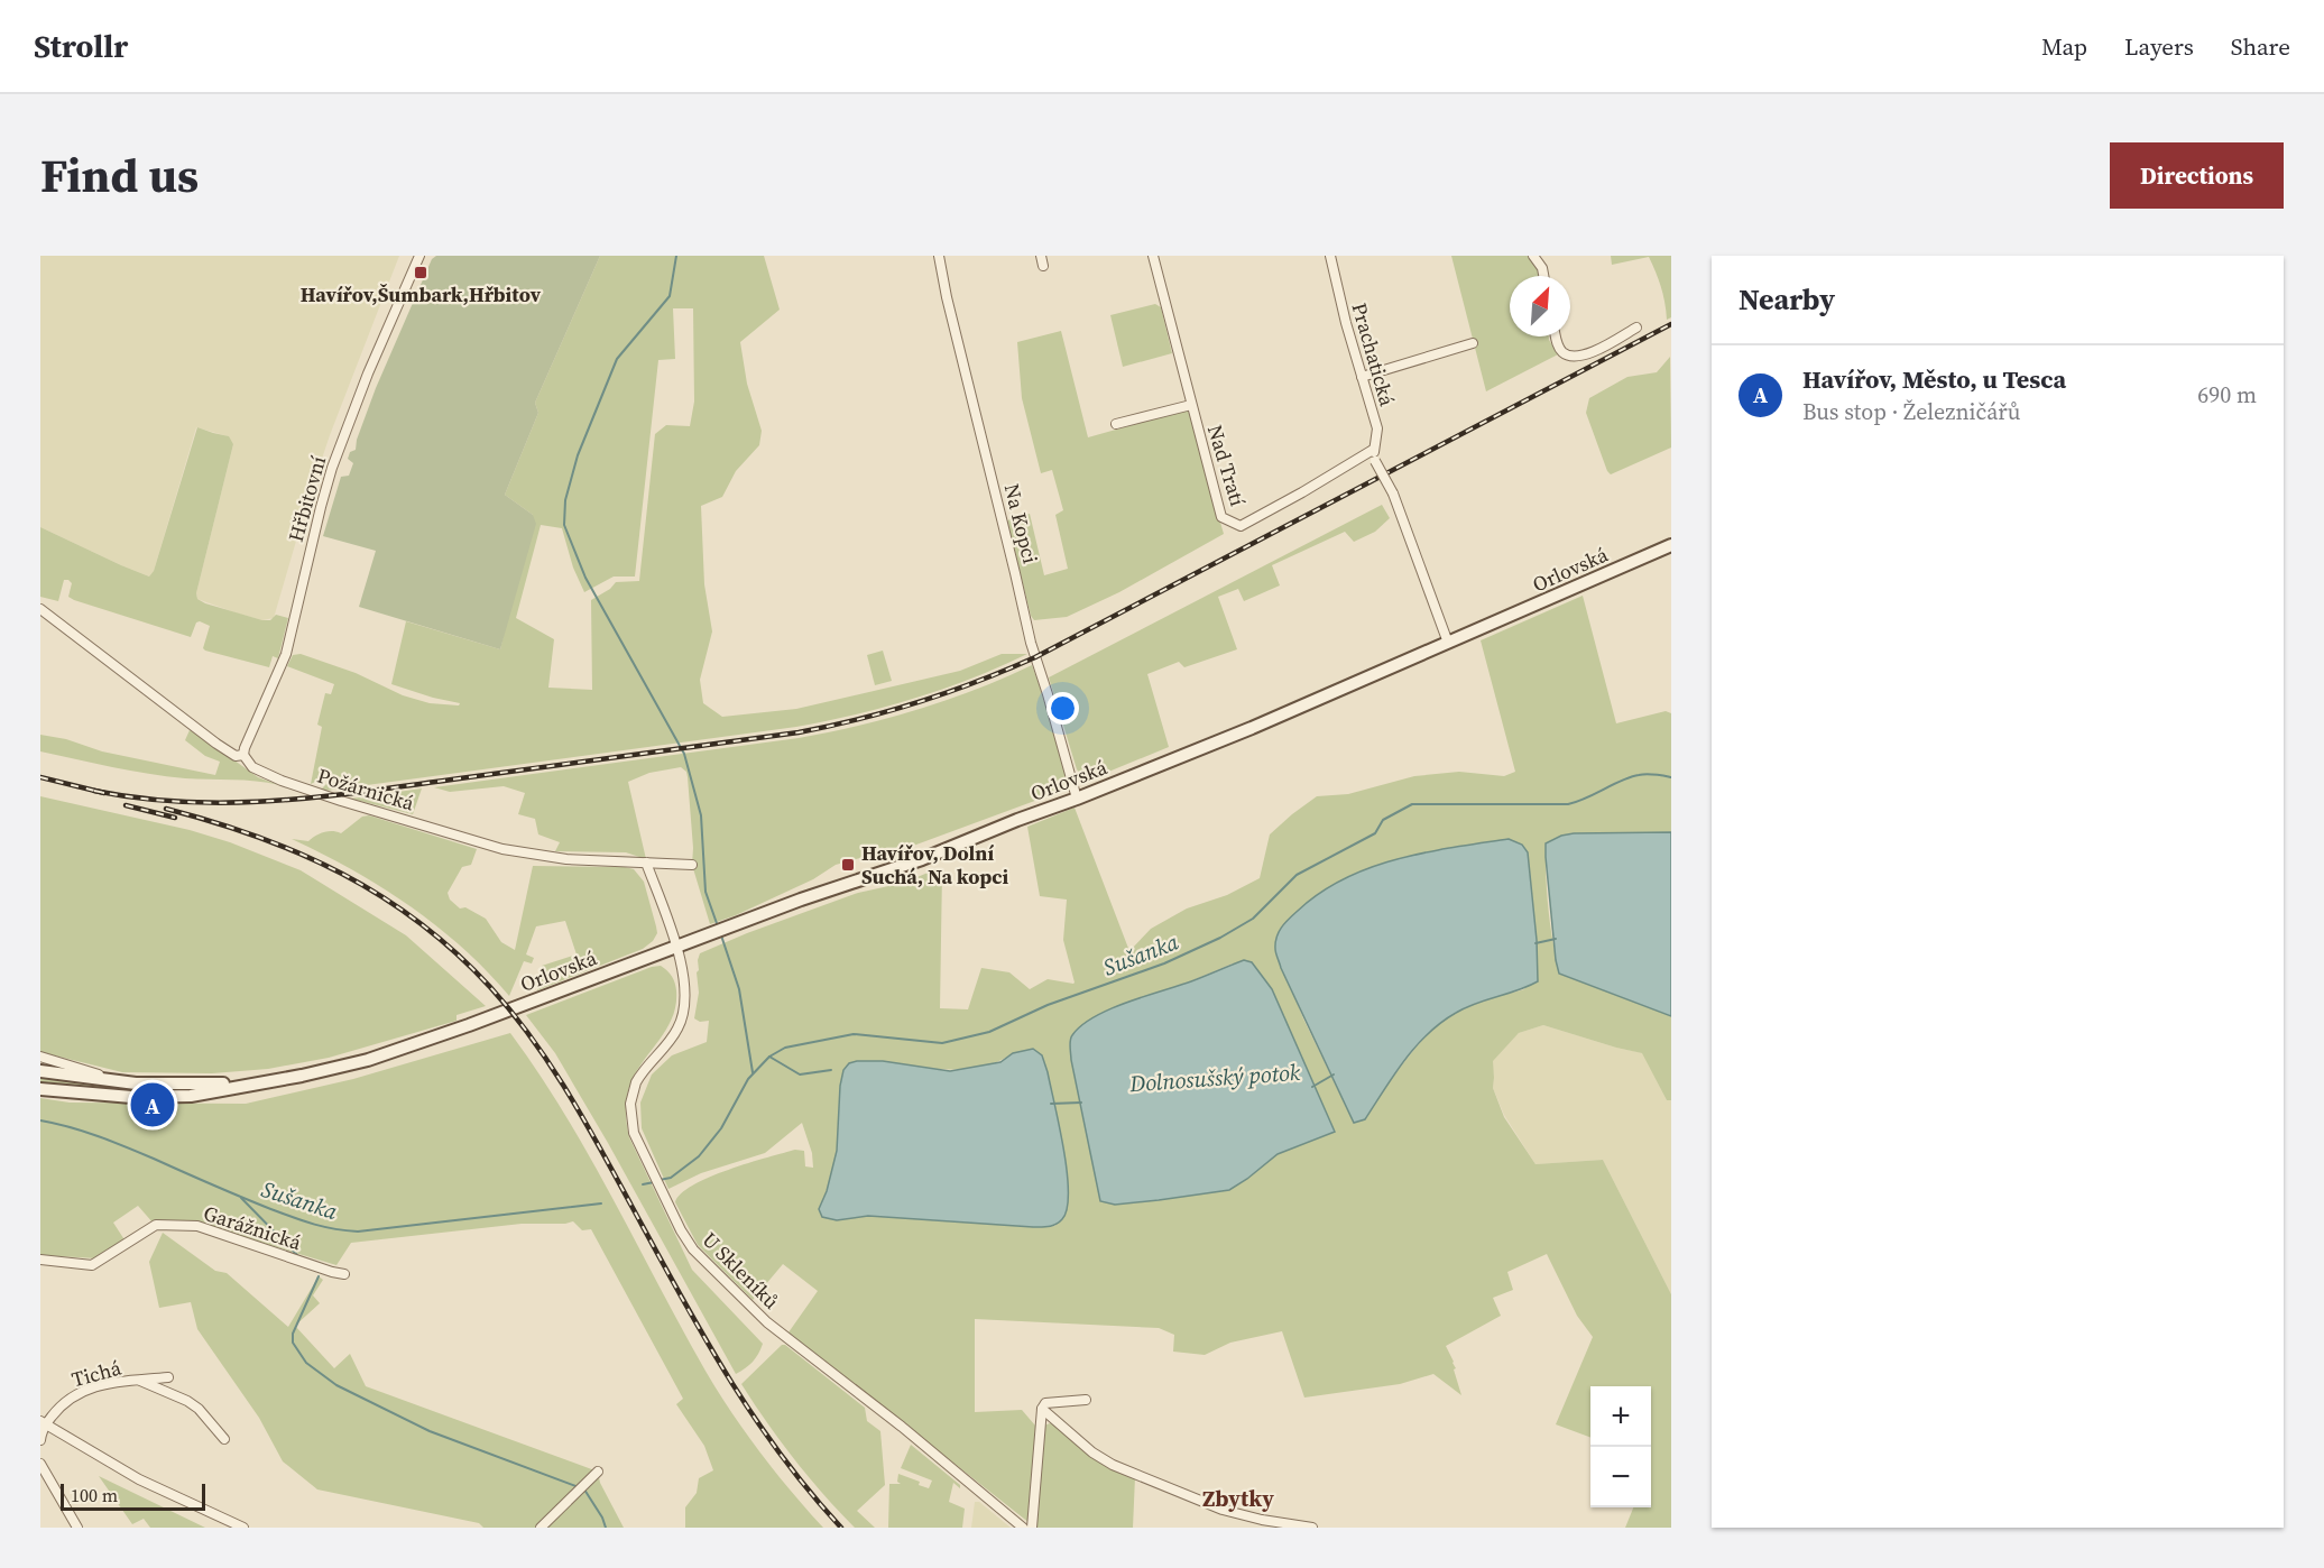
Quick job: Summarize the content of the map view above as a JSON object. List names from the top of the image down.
{
  "streets": {
    "main road": ["Orlovská"],
    "street": [
      "Prachatická",
      "Nad Tratí",
      "Hřbitovní",
      "Na Kopci",
      "Požárnická",
      "Garážnická",
      "U Skleníků",
      "Tichá"
    ]
  },
  "crossings": [
    ["Prachatická", "Nad Tratí"],
    ["Prachatická", "Orlovská"],
    ["Hřbitovní", "Požárnická"],
    ["Na Kopci", "Orlovská"],
    ["Orlovská", "U Skleníků"]
  ],
  "districts": ["Zbytky"],
  "water": ["Sušanka", "Dolnosušský potok"],
  "places": {
    "transit": ["Havířov,Šumbark,Hřbitov", "Havířov, Dolní Suchá, Na kopci"]
  },
  "scale_bar": "100 m",
  "north": "top right",
  "page": {
    "header": "Strollr",
    "nav": ["Map", "Layers", "Share"],
    "title": "Find us",
    "buttons": "Directions",
    "heading": "Nearby",
    "list": [
      {
        "mark": "A",
        "name": "Havířov, Město, u Tesca",
        "note": "Bus stop · Železničářů",
        "value": "690 m"
      }
    ],
    "pins": "A",
    "map_buttons": ["+", "−"],
    "scale": "100 m"
  }
}
